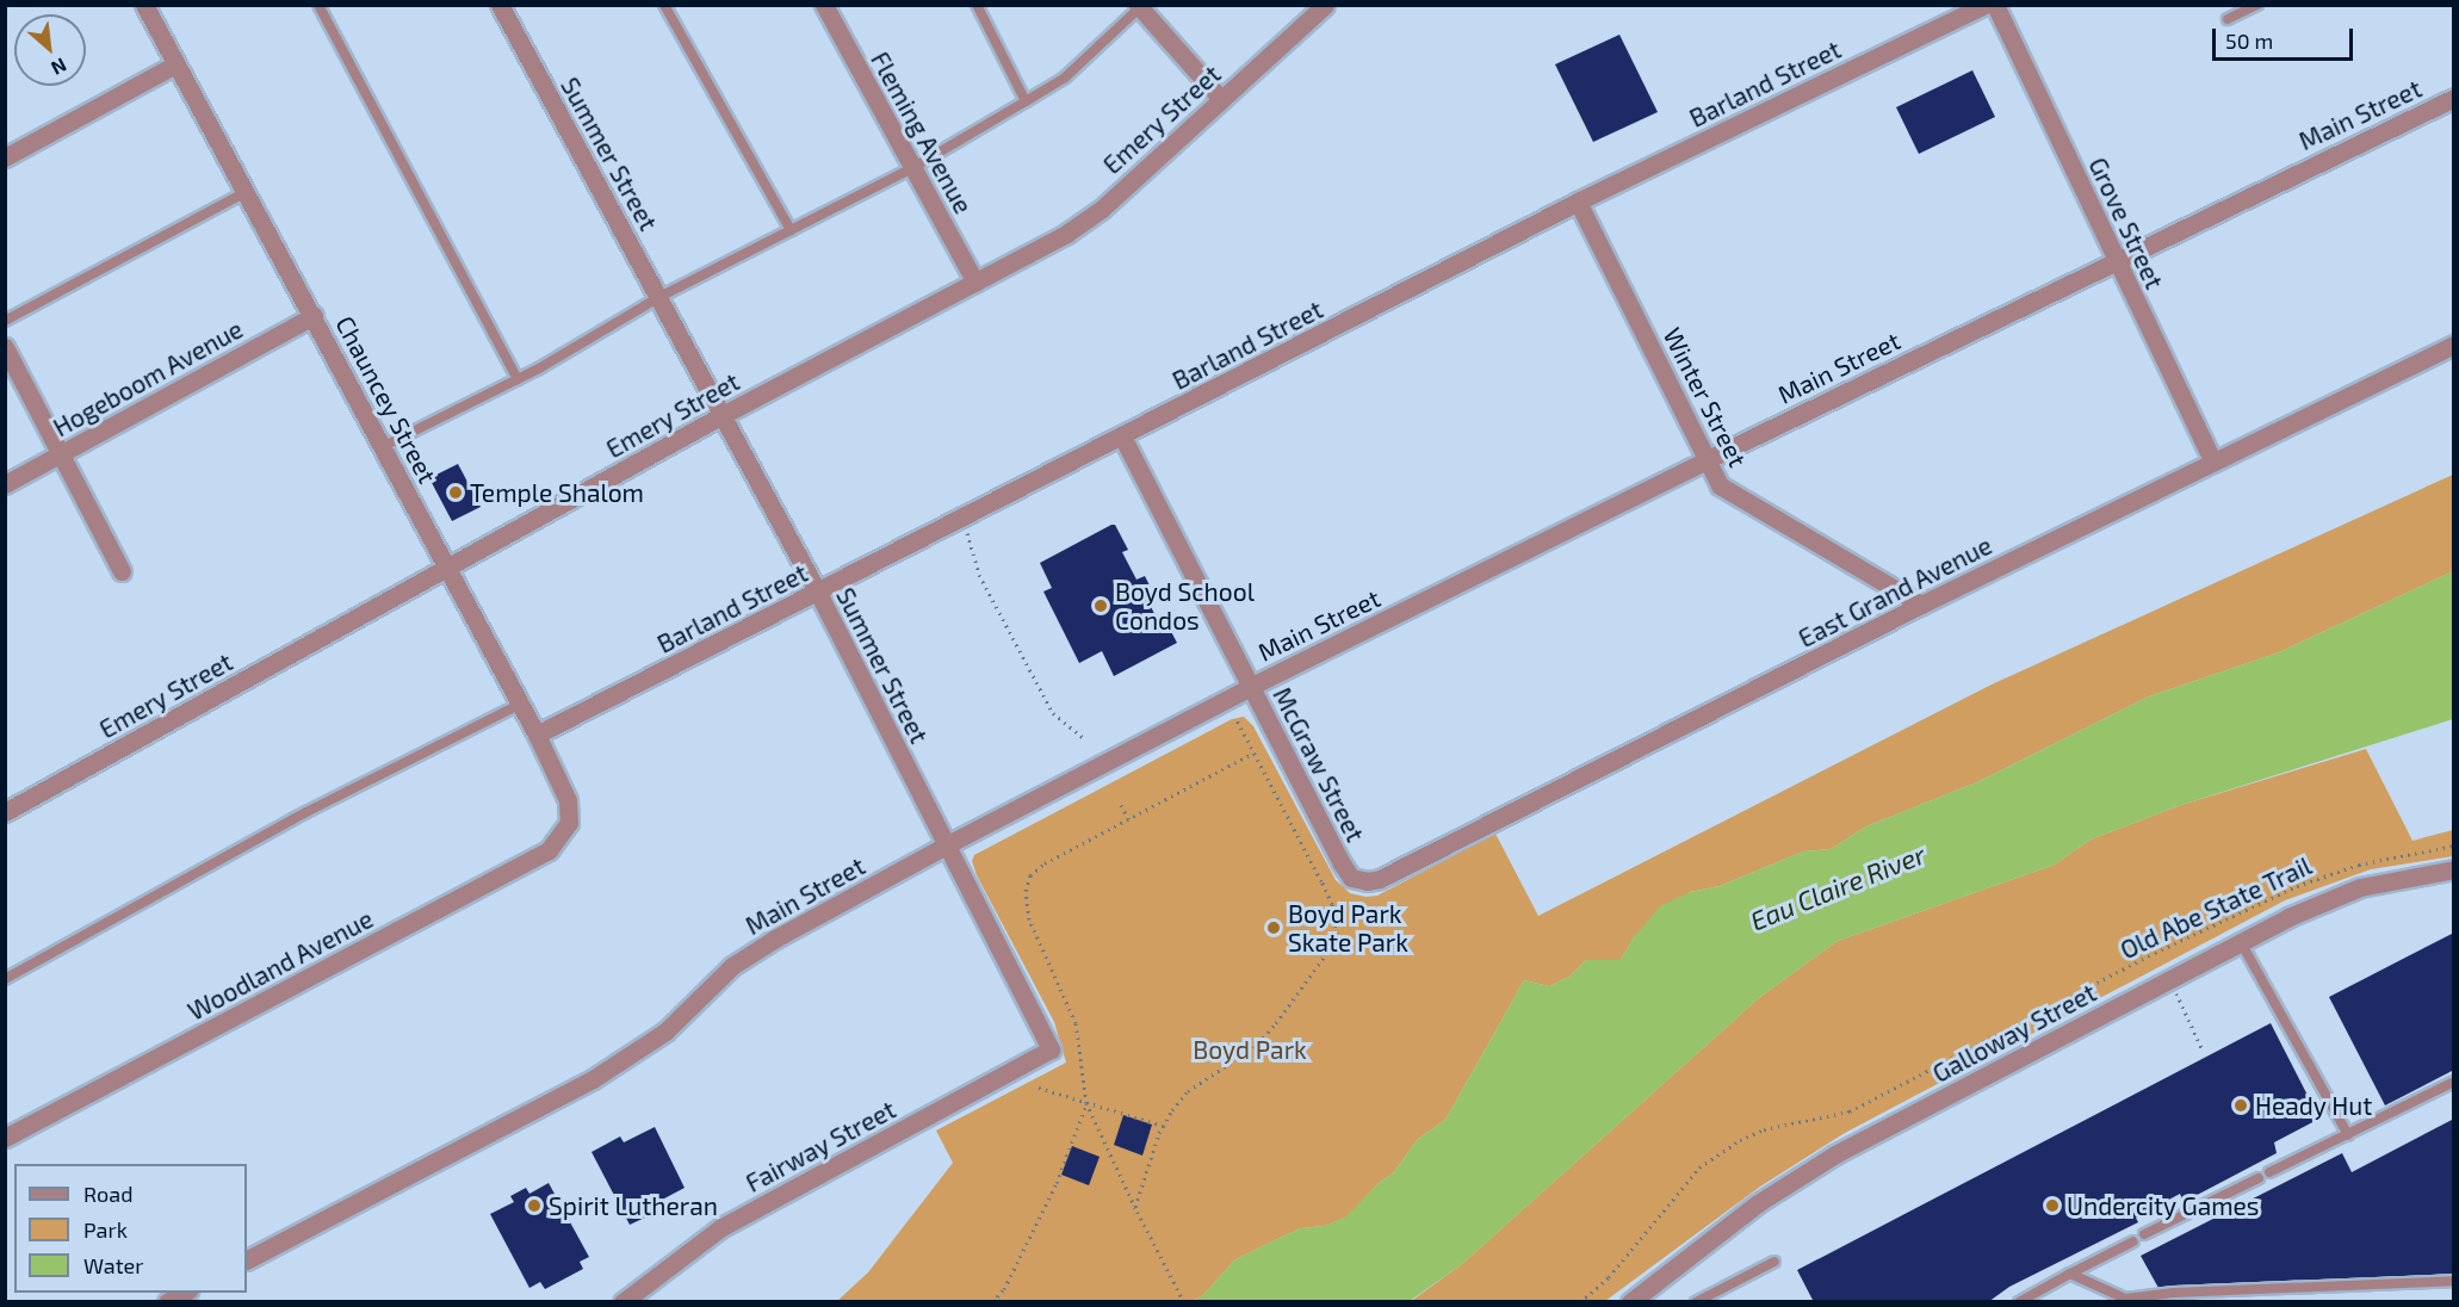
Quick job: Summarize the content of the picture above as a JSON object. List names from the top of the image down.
{
  "streets": {
    "street": [
      "Barland Street",
      "Main Street",
      "Emery Street",
      "Fleming Avenue",
      "Summer Street",
      "Grove Street",
      "Hogeboom Avenue",
      "Winter Street",
      "Chauncey Street",
      "East Grand Avenue",
      "McGraw Street",
      "Woodland Avenue",
      "Galloway Street",
      "Fairway Street"
    ],
    "path": ["Old Abe State Trail"]
  },
  "crossings": [
    ["Barland Street", "Summer Street"],
    ["Barland Street", "Winter Street"],
    ["Barland Street", "Chauncey Street"],
    ["Barland Street", "McGraw Street"],
    ["Main Street", "Summer Street"],
    ["Main Street", "Grove Street"],
    ["Main Street", "Winter Street"],
    ["Main Street", "McGraw Street"],
    ["Emery Street", "Fleming Avenue"],
    ["Emery Street", "Summer Street"],
    ["Emery Street", "Chauncey Street"],
    ["Summer Street", "Fairway Street"],
    ["Grove Street", "East Grand Avenue"],
    ["Hogeboom Avenue", "Chauncey Street"],
    ["Winter Street", "East Grand Avenue"],
    ["Chauncey Street", "Woodland Avenue"],
    ["East Grand Avenue", "McGraw Street"]
  ],
  "water": ["Eau Claire River"],
  "parks": ["Boyd Park"],
  "places": [
    "Temple Shalom",
    "Boyd School Condos",
    "Boyd Park Skate Park",
    "Heady Hut",
    "Spirit Lutheran",
    "Undercity Games"
  ],
  "legend": ["Road", "Park", "Water"],
  "scale_bar": "50 m",
  "north": "bottom right"
}
